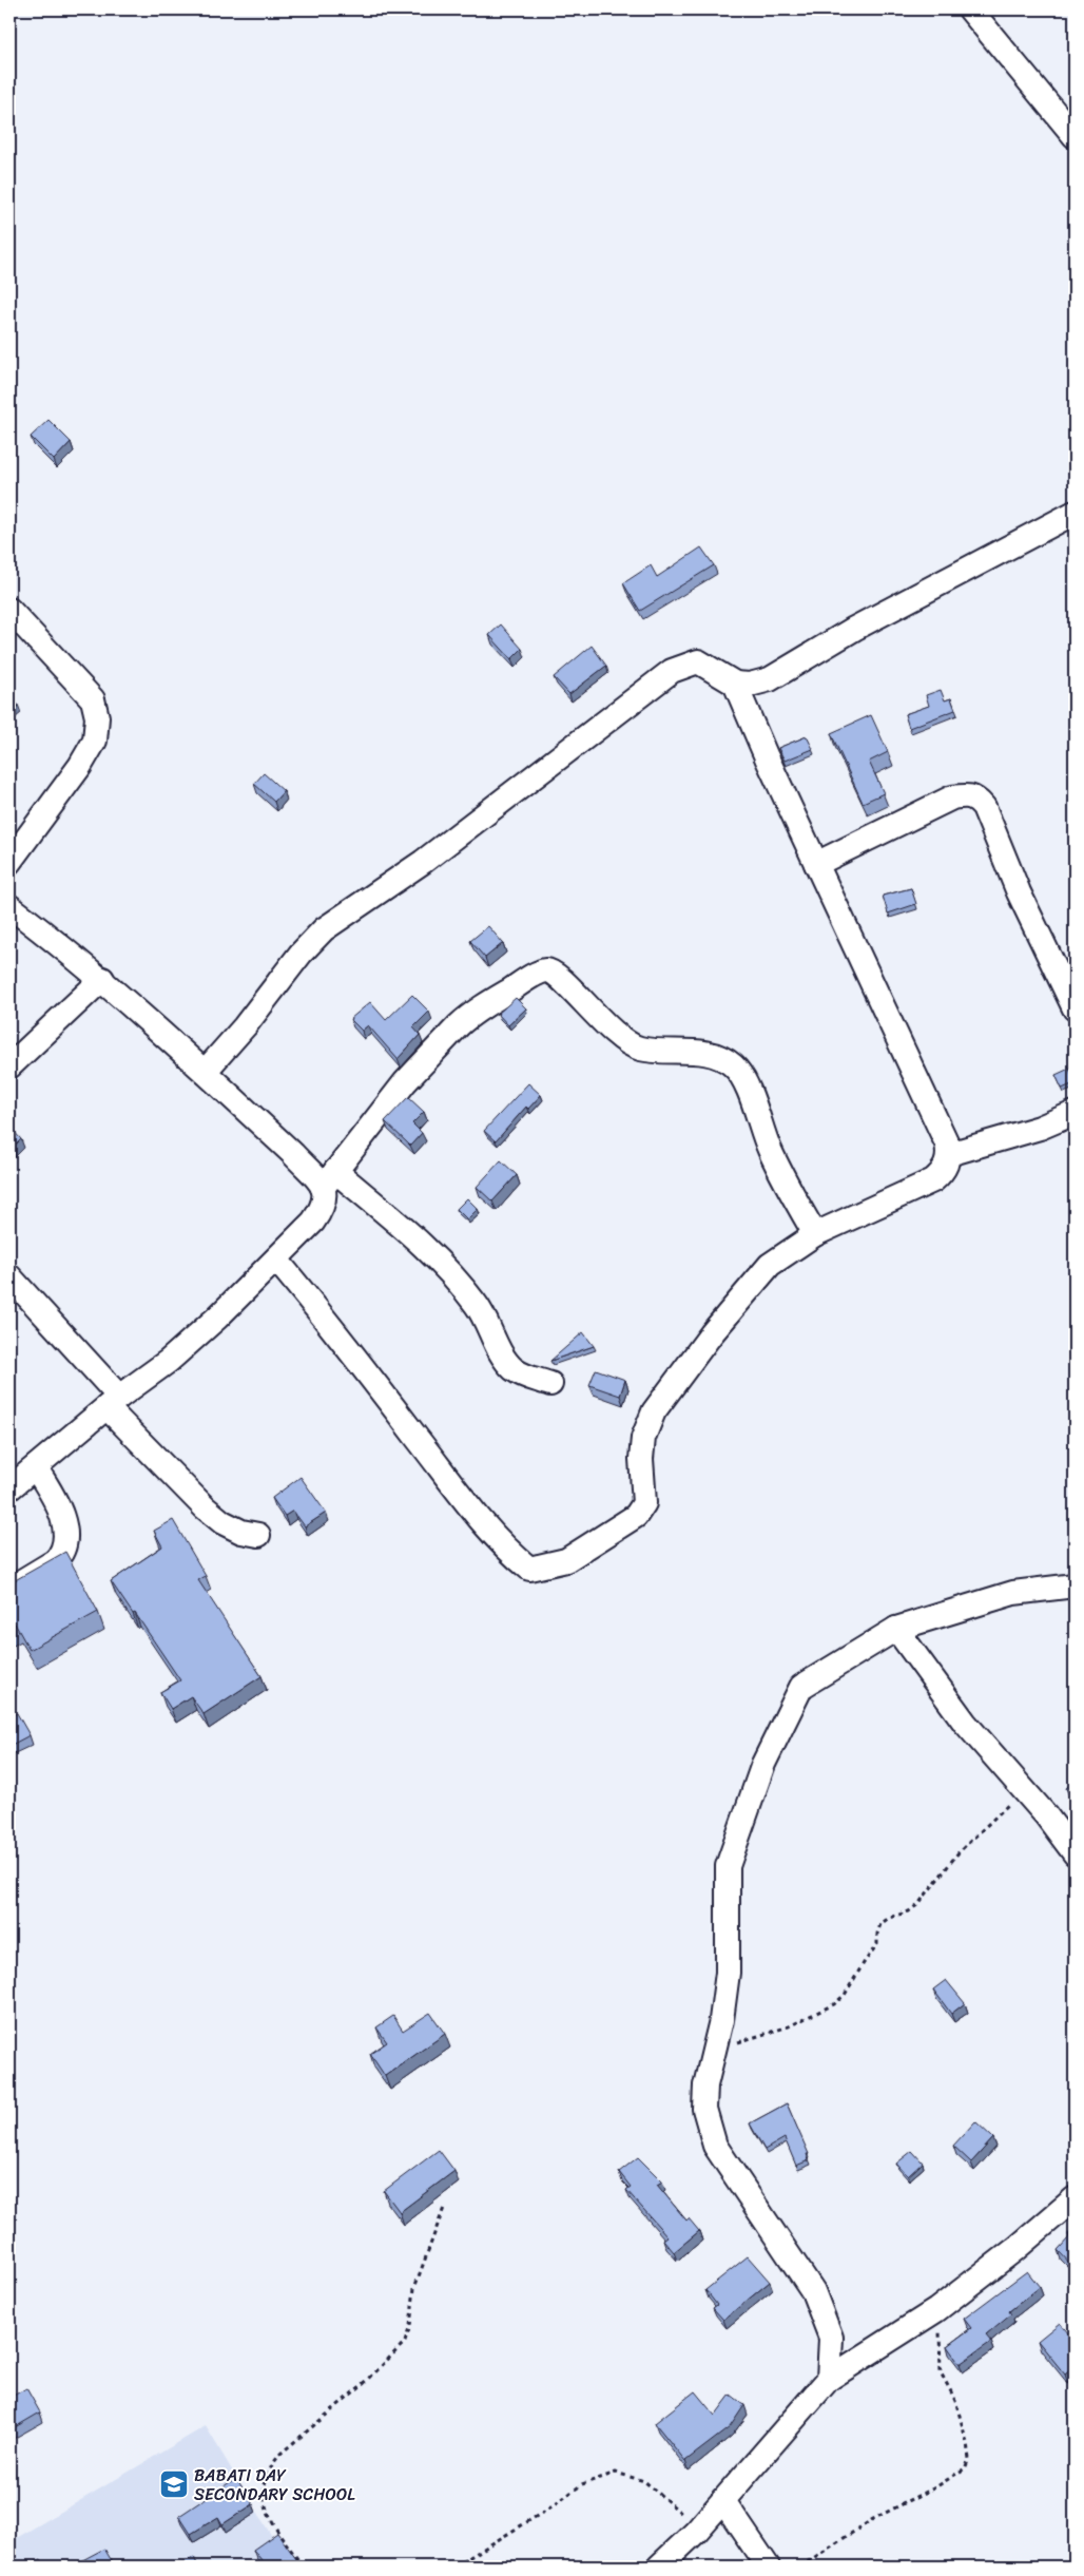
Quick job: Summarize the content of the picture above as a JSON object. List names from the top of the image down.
{
  "places": {
    "school or university": ["BABATI DAY SECONDARY SCHOOL"]
  }
}
